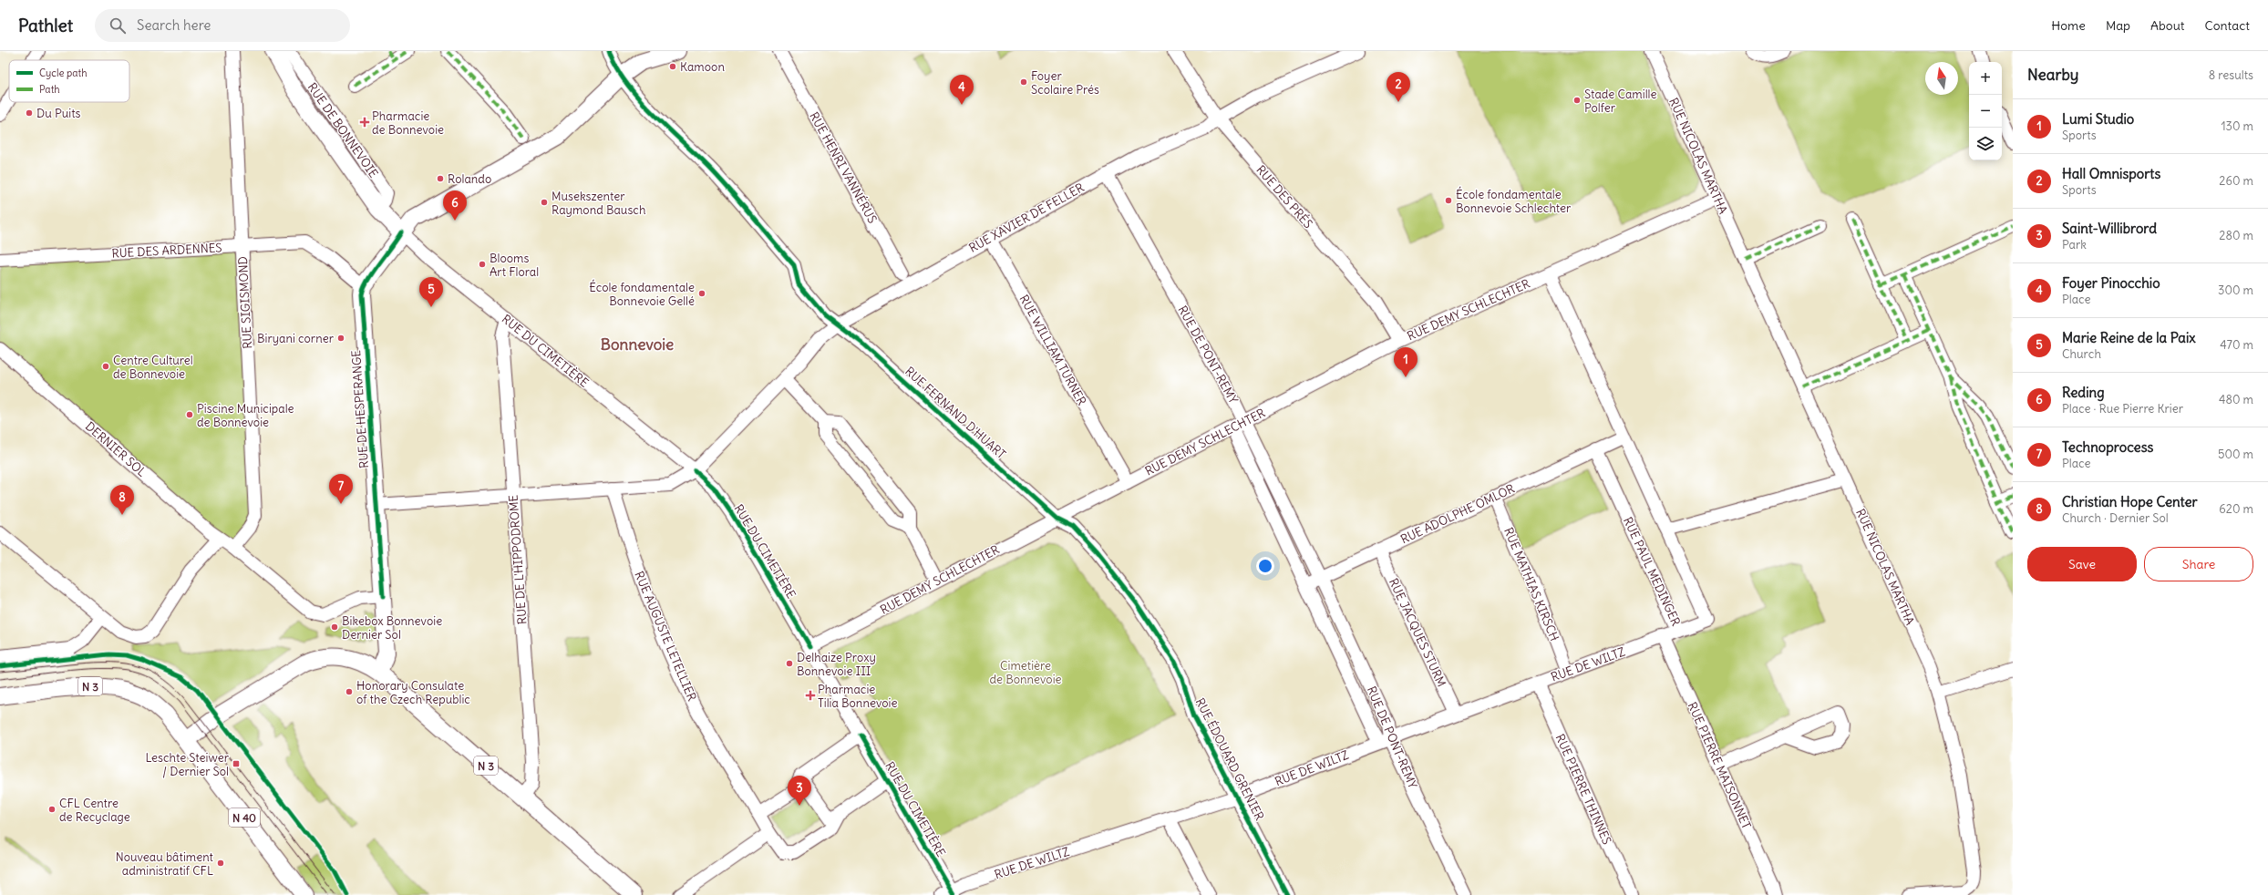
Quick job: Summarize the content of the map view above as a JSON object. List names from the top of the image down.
{
  "streets": {
    "main road": [
      "RUE DE BONNEVOIE",
      "RUE DE HESPERANGE",
      "N 3",
      "N 40"
    ],
    "street": [
      "RUE NICOLAS MARTHA",
      "RUE HENRI VANNÉRUS",
      "RUE DES PRÉS",
      "RUE XAVIER DE FELLER",
      "RUE DES ARDENNES",
      "RUE SIGISMOND",
      "RUE DEMY SCHLECHTER",
      "RUE WILLIAM TURNER",
      "RUE DU CIMETIÈRE",
      "RUE DE PONT-REMY",
      "RUE FERNAND D'HUART",
      "DERNIER SOL",
      "RUE ADOLPHE OMLOR",
      "RUE DE L'HIPPODROME",
      "RUE PAUL MEDINGER",
      "RUE MATHIAS KIRSCH",
      "RUE JACQUES STURM",
      "RUE AUGUSTE LETELLIER",
      "RUE DE WILTZ",
      "RUE ÉDOUARD GRENIER",
      "RUE PIERRE MAISONNET",
      "RUE PIERRE THINNES"
    ]
  },
  "crossings": [
    ["RUE DE BONNEVOIE", "RUE DU CIMETIÈRE"],
    ["RUE NICOLAS MARTHA", "RUE DEMY SCHLECHTER"],
    ["RUE DES PRÉS", "RUE XAVIER DE FELLER"],
    ["RUE DES PRÉS", "RUE DEMY SCHLECHTER"],
    ["RUE XAVIER DE FELLER", "RUE WILLIAM TURNER"],
    ["RUE XAVIER DE FELLER", "RUE DU CIMETIÈRE"],
    ["RUE XAVIER DE FELLER", "RUE DE PONT-REMY"],
    ["RUE XAVIER DE FELLER", "RUE DE HESPERANGE"],
    ["RUE XAVIER DE FELLER", "RUE FERNAND D'HUART"],
    ["RUE XAVIER DE FELLER", "RUE DE L'HIPPODROME"],
    ["RUE XAVIER DE FELLER", "RUE AUGUSTE LETELLIER"],
    ["RUE DES ARDENNES", "RUE SIGISMOND"],
    ["RUE DES ARDENNES", "RUE DE HESPERANGE"],
    ["RUE SIGISMOND", "DERNIER SOL"],
    ["RUE DEMY SCHLECHTER", "RUE WILLIAM TURNER"],
    ["RUE DEMY SCHLECHTER", "RUE DU CIMETIÈRE"],
    ["RUE DEMY SCHLECHTER", "RUE DE PONT-REMY"],
    ["RUE DEMY SCHLECHTER", "RUE FERNAND D'HUART"],
    ["RUE DEMY SCHLECHTER", "RUE PAUL MEDINGER"],
    ["RUE DEMY SCHLECHTER", "RUE ÉDOUARD GRENIER"],
    ["RUE DU CIMETIÈRE", "RUE DE L'HIPPODROME"],
    ["RUE DU CIMETIÈRE", "RUE AUGUSTE LETELLIER"],
    ["RUE DU CIMETIÈRE", "RUE DE WILTZ"],
    ["RUE DE PONT-REMY", "RUE ADOLPHE OMLOR"],
    ["RUE DE PONT-REMY", "RUE DE WILTZ"],
    ["RUE DE HESPERANGE", "DERNIER SOL"],
    ["RUE DE HESPERANGE", "N 3"],
    ["RUE FERNAND D'HUART", "RUE ÉDOUARD GRENIER"],
    ["RUE ADOLPHE OMLOR", "RUE PAUL MEDINGER"],
    ["RUE ADOLPHE OMLOR", "RUE MATHIAS KIRSCH"],
    ["RUE ADOLPHE OMLOR", "RUE JACQUES STURM"],
    ["RUE DE L'HIPPODROME", "N 3"],
    ["RUE PAUL MEDINGER", "RUE DE WILTZ"],
    ["RUE MATHIAS KIRSCH", "RUE DE WILTZ"],
    ["RUE JACQUES STURM", "RUE DE WILTZ"],
    ["RUE DE WILTZ", "RUE ÉDOUARD GRENIER"],
    ["RUE DE WILTZ", "RUE PIERRE MAISONNET"],
    ["RUE DE WILTZ", "RUE PIERRE THINNES"],
    ["N 3", "N 40"]
  ],
  "districts": ["Bonnevoie"],
  "parks": ["Cimetière de Bonnevoie"],
  "places": {
    "other": [
      "Kamoon",
      "Foyer Scolaire Prés",
      "Stade Camille Polfer",
      "Du Puits",
      "Rolando",
      "École fondamentale Bonnevoie Schlechter",
      "Musekszenter Raymond Bausch",
      "Blooms Art Floral",
      "École fondamentale Bonnevoie Gellé",
      "Biryani corner",
      "Centre Culturel de Bonnevoie",
      "Piscine Municipale de Bonnevoie",
      "Bikebox Bonnevoie Dernier Sol",
      "Delhaize Proxy Bonnevoie III",
      "Honorary Consulate of the Czech Republic",
      "CFL Centre de Recyclage",
      "Nouveau bâtiment administratif CFL"
    ],
    "health": ["Pharmacie de Bonnevoie", "Pharmacie Tilia Bonnevoie"],
    "transit": ["Leschte Steiwer / Dernier Sol"]
  },
  "legend": ["Cycle path", "Path"],
  "north": "top",
  "page": {
    "header": "Pathlet",
    "search": "Search here",
    "nav": [
      "Home",
      "Map",
      "About",
      "Contact"
    ],
    "heading": ["Nearby", "8 results"],
    "map_buttons": ["+", "−"],
    "pins": [
      "2",
      "4",
      "6",
      "5",
      "1",
      "7",
      "8",
      "3"
    ],
    "list": [
      {
        "mark": "1",
        "name": "Lumi Studio",
        "note": "Sports",
        "value": "130 m"
      },
      {
        "mark": "2",
        "name": "Hall Omnisports",
        "note": "Sports",
        "value": "260 m"
      },
      {
        "mark": "3",
        "name": "Saint-Willibrord",
        "note": "Park",
        "value": "280 m"
      },
      {
        "mark": "4",
        "name": "Foyer Pinocchio",
        "note": "Place",
        "value": "300 m"
      },
      {
        "mark": "5",
        "name": "Marie Reine de la Paix",
        "note": "Church",
        "value": "470 m"
      },
      {
        "mark": "6",
        "name": "Reding",
        "note": "Place · Rue Pierre Krier",
        "value": "480 m"
      },
      {
        "mark": "7",
        "name": "Technoprocess",
        "note": "Place",
        "value": "500 m"
      },
      {
        "mark": "8",
        "name": "Christian Hope Center",
        "note": "Church · Dernier Sol",
        "value": "620 m"
      }
    ],
    "buttons": ["Save", "Share"]
  }
}
